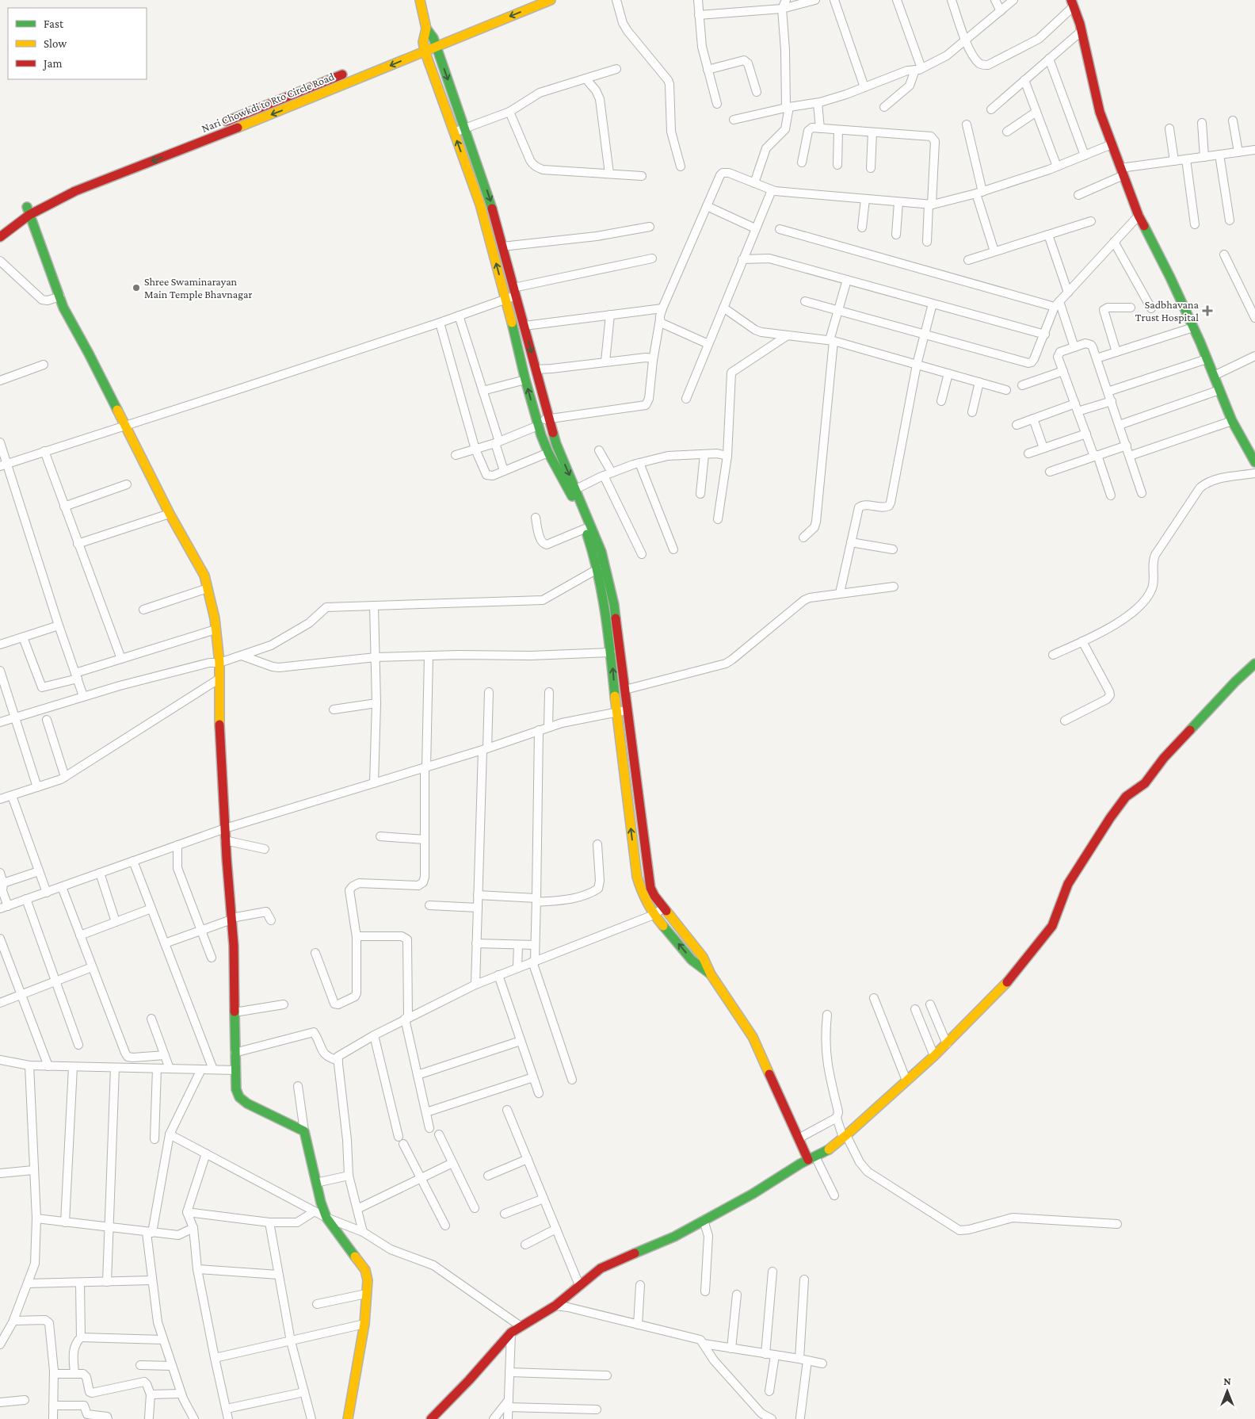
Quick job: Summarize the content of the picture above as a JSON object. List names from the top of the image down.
{
  "streets": {
    "main road": ["Nari Chowkdi to Rto Circle Road"]
  },
  "places": {
    "other": ["Shree Swaminarayan Main Temple Bhavnagar"],
    "health": ["Sadbhavana Trust Hospital"]
  },
  "legend": ["Fast", "Slow", "Jam"],
  "north": "top"
}
